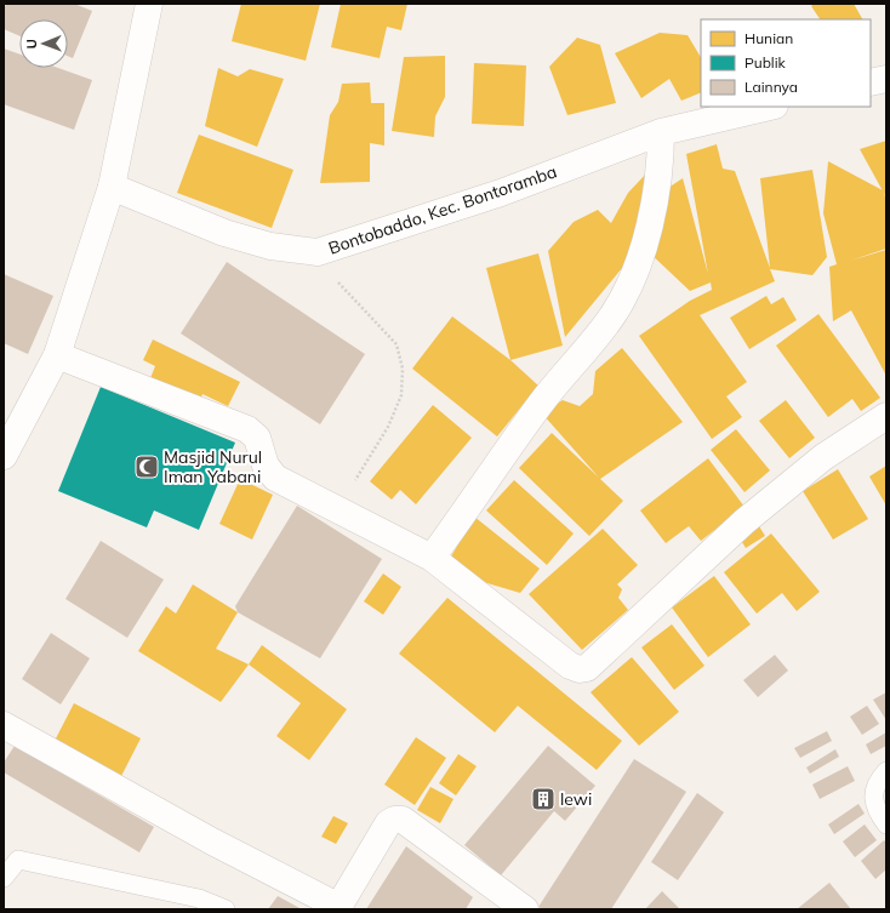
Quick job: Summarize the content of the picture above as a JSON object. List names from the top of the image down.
{
  "streets": {
    "street": ["Bontobaddo, Kec. Bontoramba"]
  },
  "places": {
    "mosque": ["Masjid Nurul Iman Yabani"],
    "building": ["lewi"]
  },
  "legend": ["Hunian", "Publik", "Lainnya"],
  "north": "left"
}
